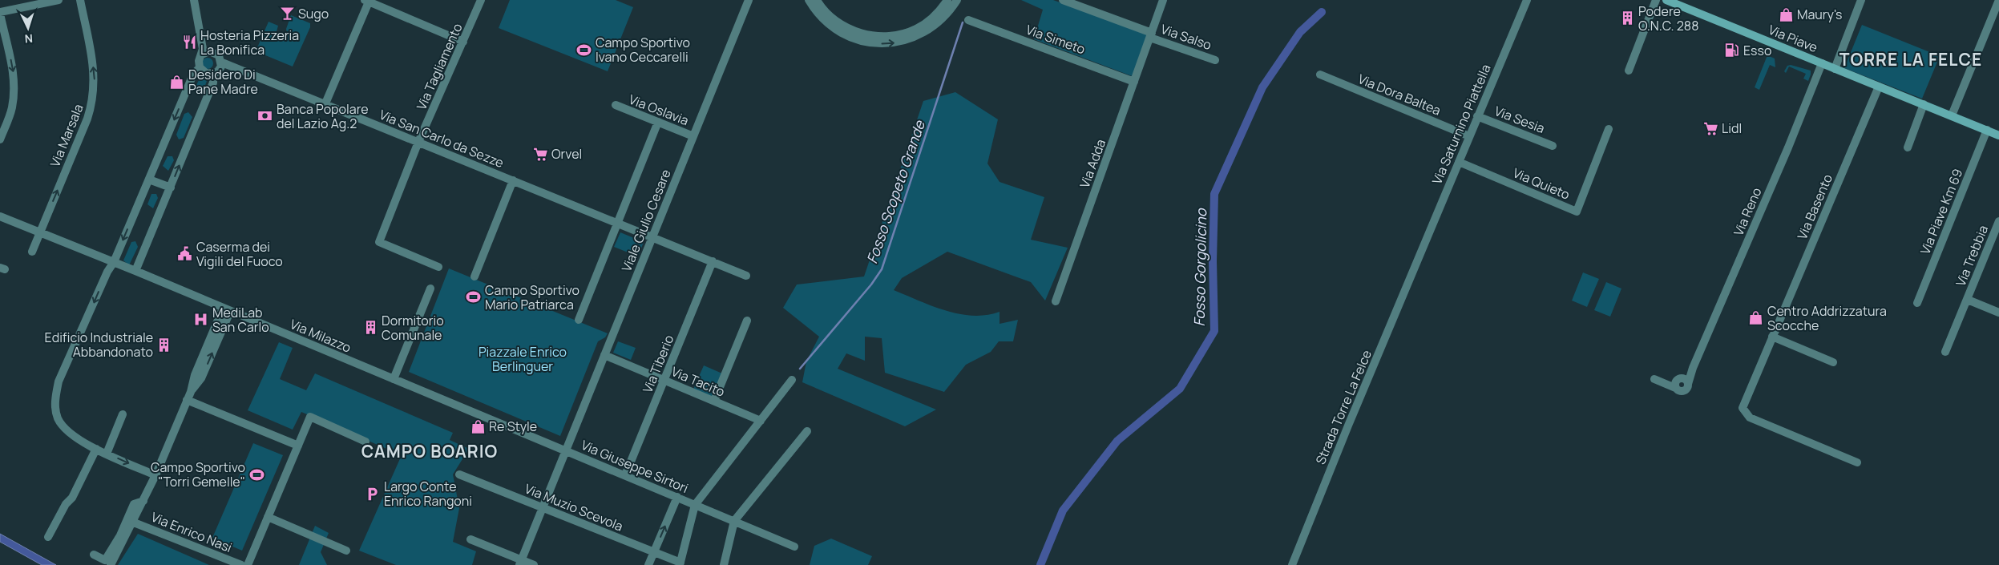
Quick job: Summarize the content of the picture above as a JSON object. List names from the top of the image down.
{
  "streets": {
    "main road": ["Via Piave"],
    "street": [
      "Via Salso",
      "Via Simeto",
      "Via Tagliamento",
      "Via Dora Baltea",
      "Via Oslavia",
      "Via Sesia",
      "Via Saturnino Piattella",
      "Via Marsala",
      "Via San Carlo da Sezze",
      "Via Adda",
      "Via Quieto",
      "Via Basento",
      "Via Reno",
      "Via Piave Km 69",
      "Viale Giulio Cesare",
      "Via Trebbia",
      "Via Milazzo",
      "Via Tiberio",
      "Via Tacito",
      "Strada Torre La Felce",
      "Via Giuseppe Sirtori",
      "Via Muzio Scevola",
      "Via Enrico Nasi"
    ]
  },
  "crossings": [
    ["Via Salso", "Via Adda"],
    ["Via Piave", "Via Basento"],
    ["Via Piave", "Via Reno"],
    ["Via Piave", "Via Piave Km 69"],
    ["Via Simeto", "Via Adda"],
    ["Via Tagliamento", "Via San Carlo da Sezze"],
    ["Via Dora Baltea", "Via Saturnino Piattella"],
    ["Via Oslavia", "Viale Giulio Cesare"],
    ["Via Sesia", "Via Saturnino Piattella"],
    ["Via Saturnino Piattella", "Via Quieto"],
    ["Via Saturnino Piattella", "Strada Torre La Felce"],
    ["Via Marsala", "Via Milazzo"],
    ["Via San Carlo da Sezze", "Viale Giulio Cesare"],
    ["Via San Carlo da Sezze", "Via Tiberio"],
    ["Viale Giulio Cesare", "Via Milazzo"],
    ["Viale Giulio Cesare", "Via Tacito"],
    ["Viale Giulio Cesare", "Via Giuseppe Sirtori"],
    ["Viale Giulio Cesare", "Via Muzio Scevola"],
    ["Via Milazzo", "Via Giuseppe Sirtori"],
    ["Via Tiberio", "Via Tacito"],
    ["Via Tiberio", "Via Giuseppe Sirtori"],
    ["Via Giuseppe Sirtori", "Via Muzio Scevola"]
  ],
  "one_way": ["Via Marsala"],
  "districts": ["TORRE LA FELCE", "CAMPO BOARIO"],
  "water": ["Fosso Scopeto Grande", "Fosso Gorgolicino"],
  "parks": ["Piazzale Enrico Berlinguer"],
  "places": {
    "bar": ["Sugo"],
    "shop": [
      "Maury's",
      "Desidero Di Pane Madre",
      "Centro Addrizzatura Scocche",
      "Re Style"
    ],
    "building": ["Podere O.N.C. 288", "Dormitorio Comunale", "Edificio Industriale Abbandonato"],
    "restaurant": ["Hosteria Pizzeria La Bonifica"],
    "sports": ["Campo Sportivo Ivano Ceccarelli", "Campo Sportivo Mario Patriarca", "Campo Sportivo \"Torri Gemelle\""],
    "fuel station": ["Esso"],
    "bank": ["Banca Popolare del Lazio Ag.2"],
    "supermarket": ["Lidl", "Orvel"],
    "public building": ["Caserma dei Vigili del Fuoco"],
    "hospital": ["MediLab San Carlo"],
    "parking": ["Largo Conte Enrico Rangoni"]
  },
  "north": "bottom"
}
